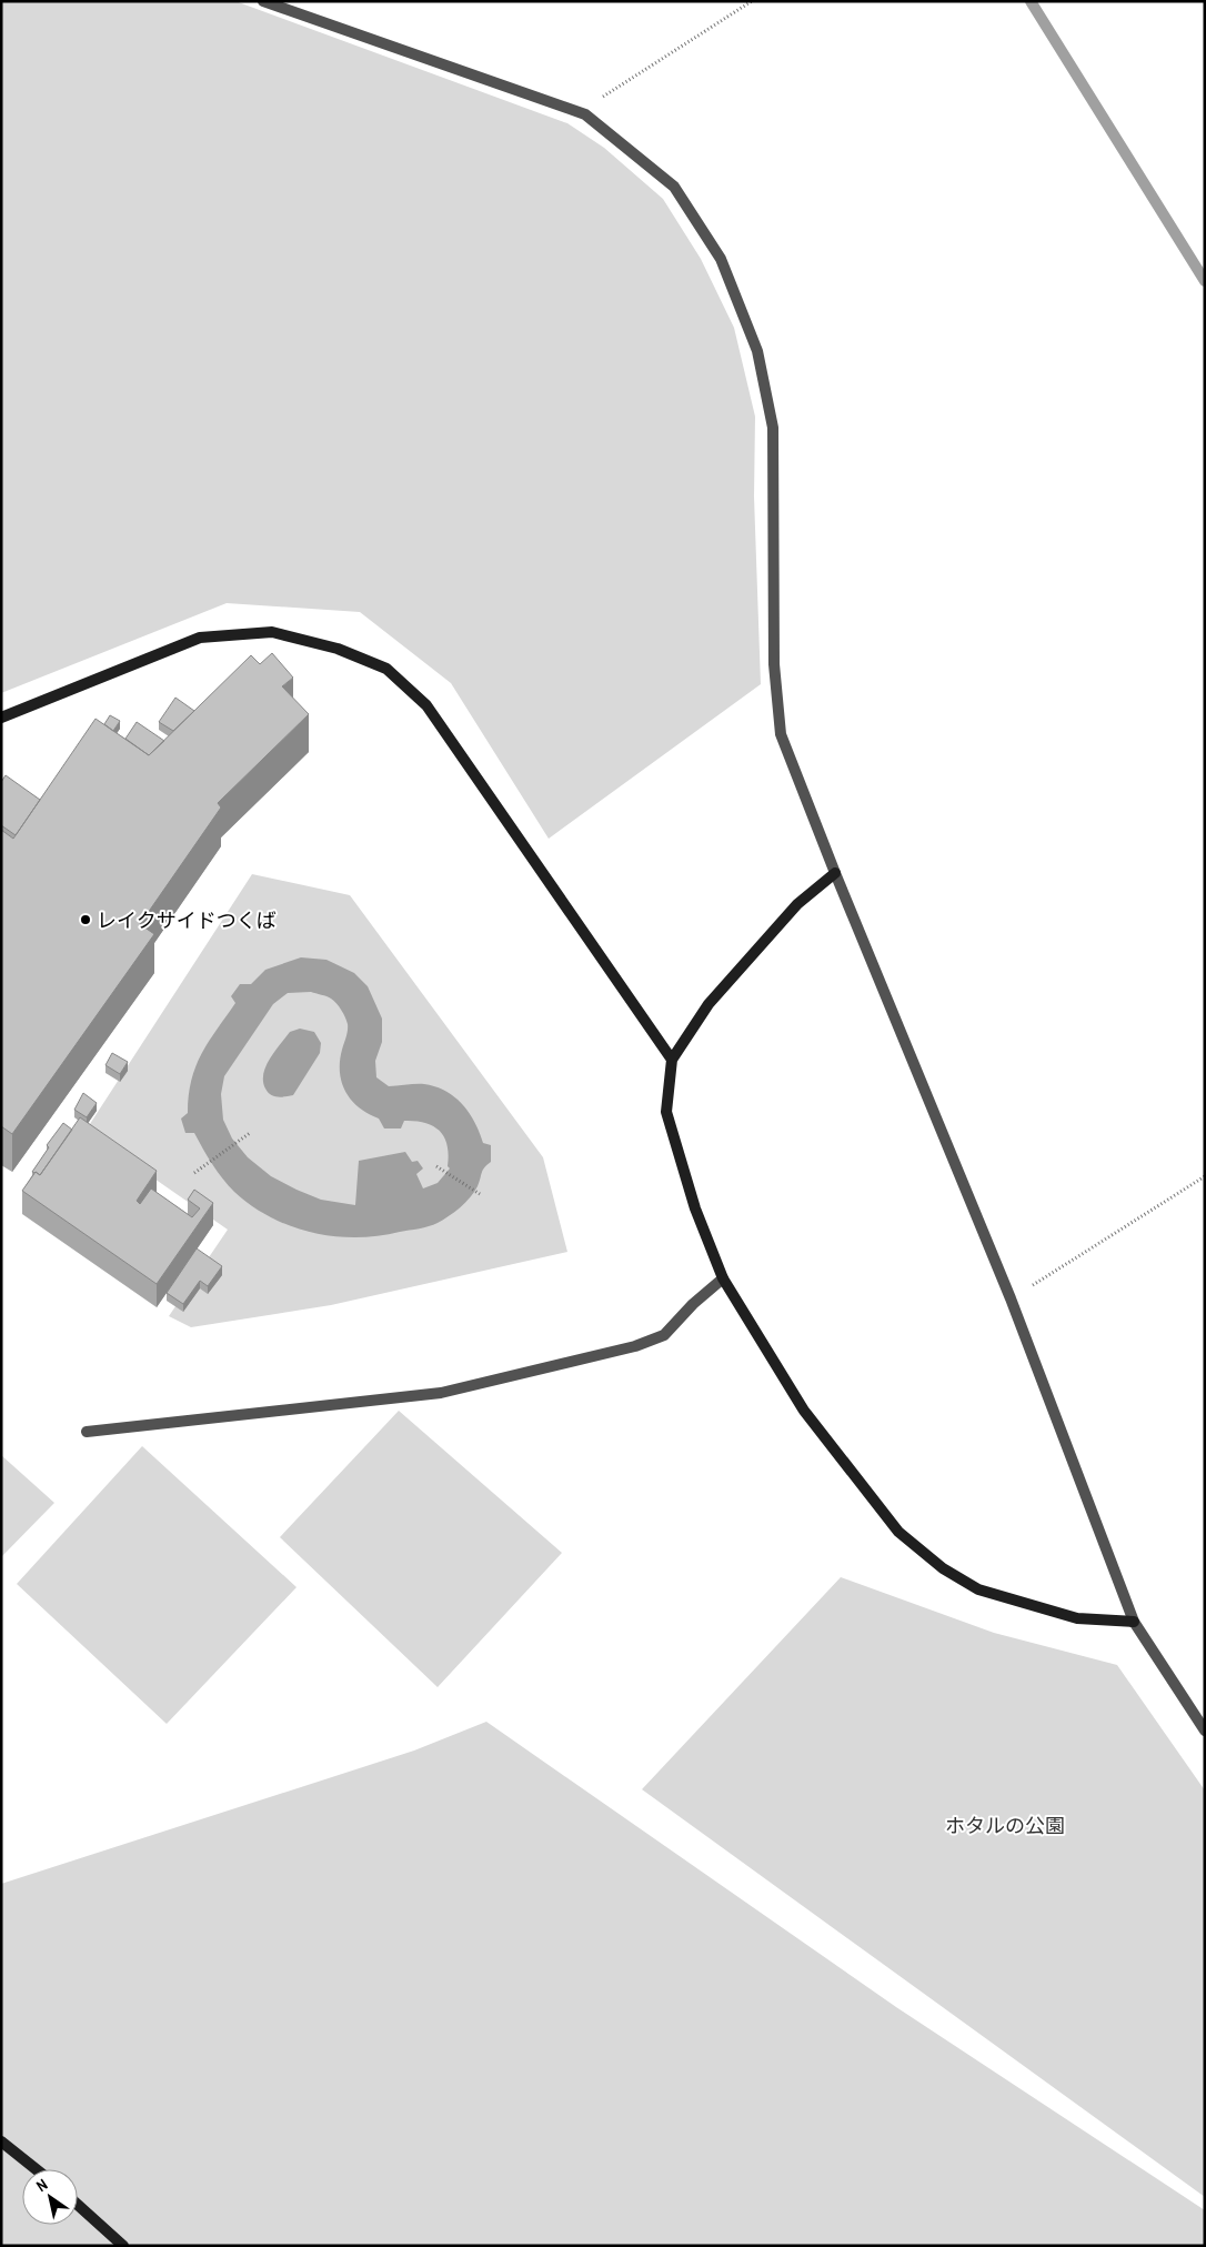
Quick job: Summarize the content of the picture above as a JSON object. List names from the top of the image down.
{
  "parks": ["ホタルの公園"],
  "places": ["レイクサイドつくば"],
  "north": "top left"
}
